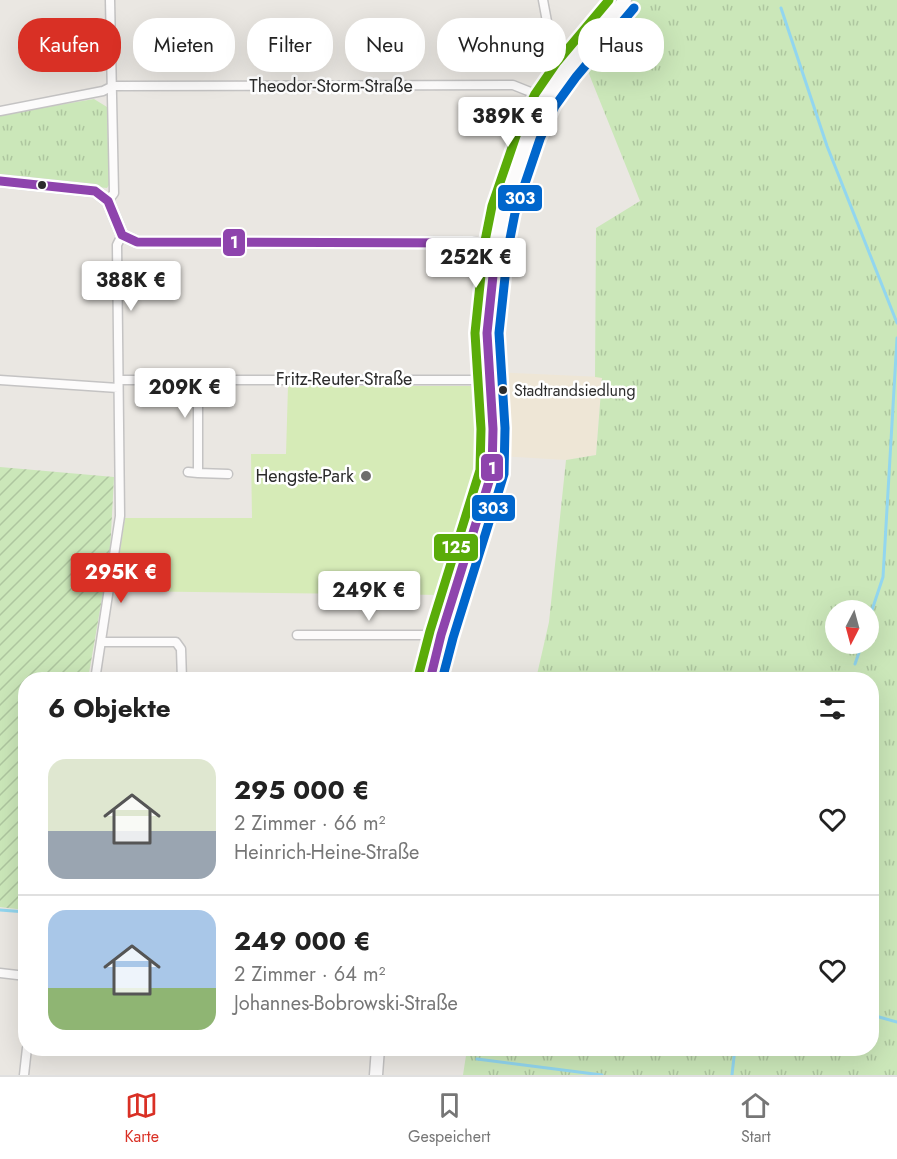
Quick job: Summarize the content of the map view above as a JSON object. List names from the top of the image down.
{
  "streets": {
    "street": ["Theodor-Storm-Straße", "Fritz-Reuter-Straße"]
  },
  "places": ["Stadtrandsiedlung", "Hengste-Park"],
  "lines": ["transit line 125", "transit line 303", "transit line 1"],
  "north": "bottom",
  "page": {
    "chip": [
      "Kaufen",
      "Mieten",
      "Filter",
      "Neu",
      "Wohnung",
      "Haus"
    ],
    "price": [
      "389K €",
      "252K €",
      "388K €",
      "209K €",
      "295K €",
      "249K €"
    ],
    "heading": "6 Objekte",
    "list": [
      {
        "name": "295 000 €",
        "note": "2 Zimmer · 66 m² · Heinrich-Heine-Straße"
      },
      {
        "name": "249 000 €",
        "note": "2 Zimmer · 64 m² · Johannes-Bobrowski-Straße"
      }
    ],
    "tabs": ["Karte", "Gespeichert", "Start"]
  }
}
